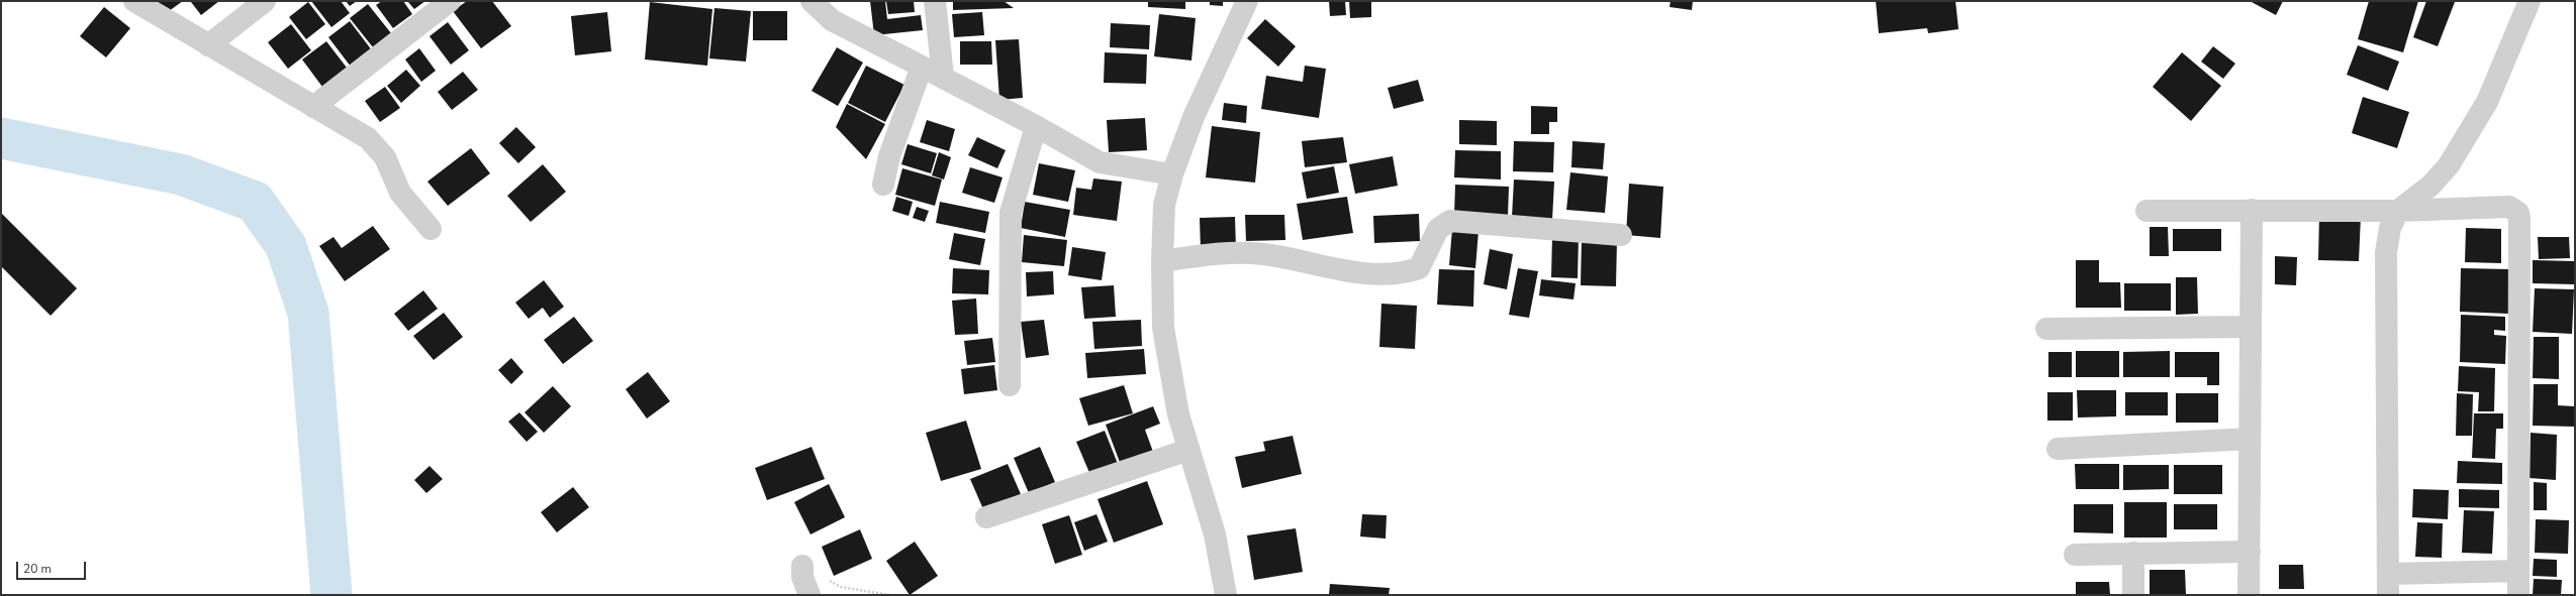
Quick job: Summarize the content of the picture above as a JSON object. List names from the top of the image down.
{
  "scale_bar": "20 m"
}
